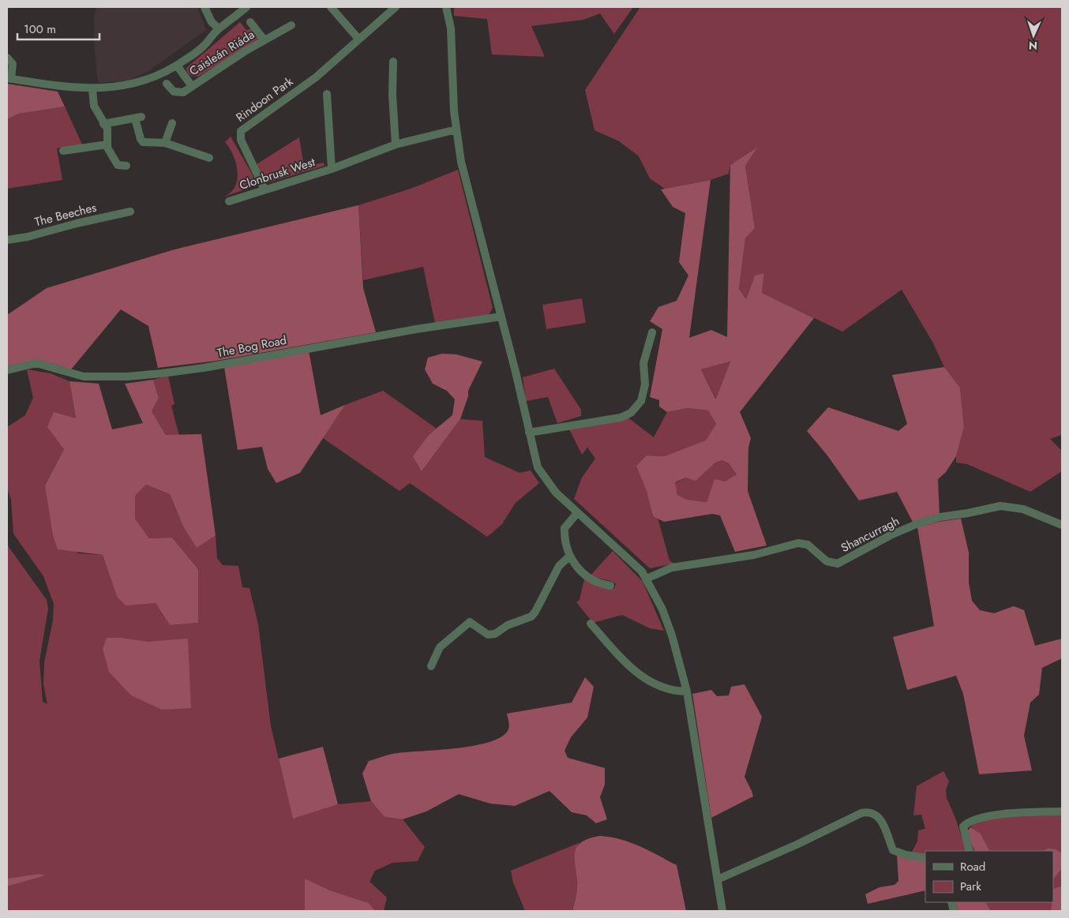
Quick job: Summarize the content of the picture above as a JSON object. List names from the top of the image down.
{
  "streets": {
    "street": [
      "Caisleán Riáda",
      "Rindoon Park",
      "Clonbrusk West",
      "The Beeches",
      "The Bog Road",
      "Shancurragh"
    ]
  },
  "crossings": [
    ["Rindoon Park", "Clonbrusk West"]
  ],
  "legend": ["Road", "Park"],
  "scale_bar": "100 m",
  "north": "bottom"
}
